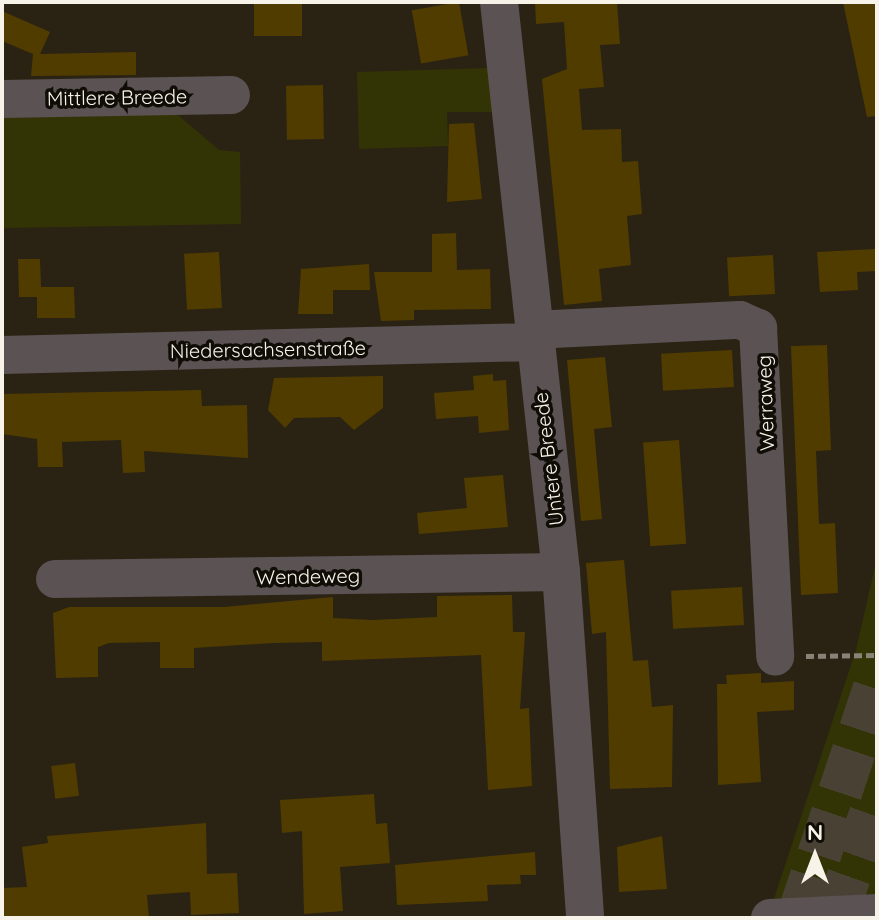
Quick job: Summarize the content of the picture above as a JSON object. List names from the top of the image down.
{
  "streets": {
    "street": [
      "Mittlere Breede",
      "Niedersachsenstraße",
      "Werraweg",
      "Untere Breede",
      "Wendeweg"
    ]
  },
  "crossings": [
    ["Niedersachsenstraße", "Werraweg"],
    ["Niedersachsenstraße", "Untere Breede"],
    ["Werraweg", "Untere Breede"],
    ["Untere Breede", "Wendeweg"]
  ],
  "north": "top"
}
